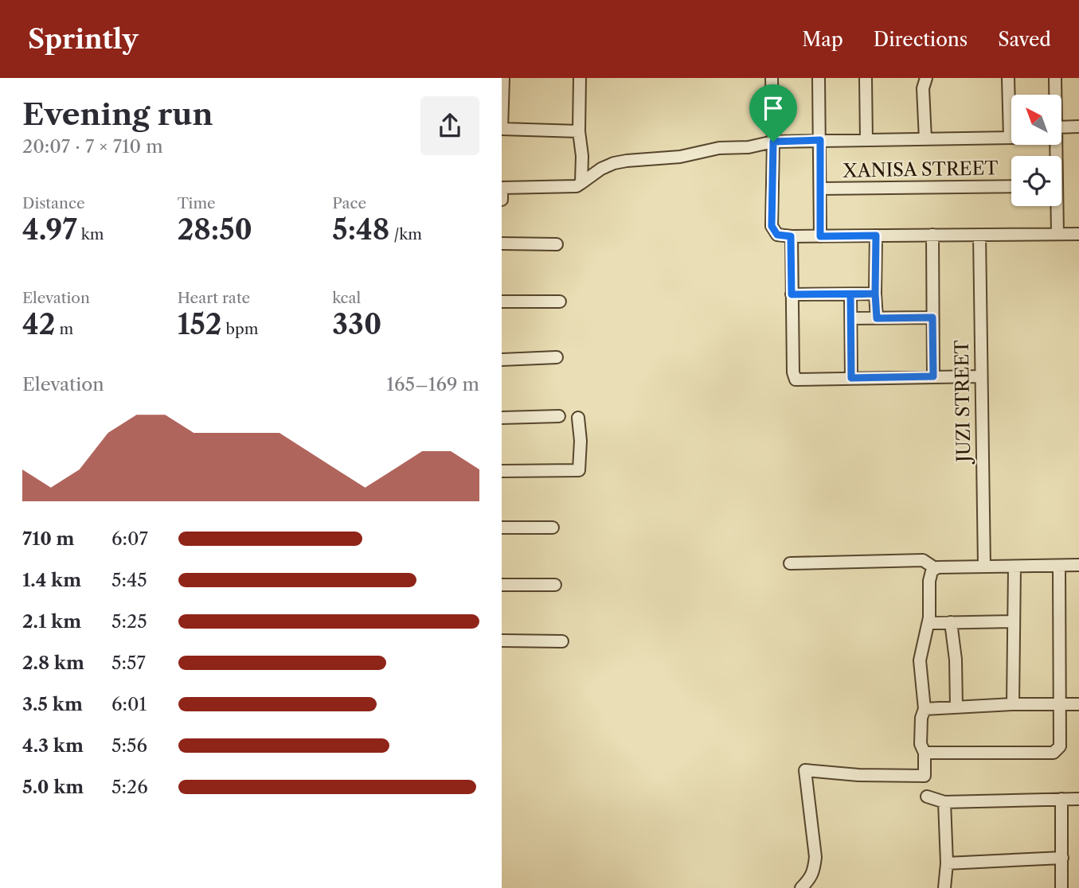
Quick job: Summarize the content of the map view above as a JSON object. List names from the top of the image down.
{
  "streets": {
    "street": ["XANISA STREET", "JUZI STREET"]
  },
  "north": "top left",
  "page": {
    "header": "Sprintly",
    "nav": ["Map", "Directions", "Saved"],
    "heading": ["Evening run", "20:07 · 7 × 710 m"],
    "stats": [
      ["Distance", "4.97 km"],
      ["Time", "28:50"],
      ["Pace", "5:48 /km"],
      ["Elevation", "42 m"],
      ["Heart rate", "152 bpm"],
      ["kcal", "330"]
    ],
    "chart": ["Elevation", "165–169 m"],
    "list": [
      {
        "name": "710 m",
        "note": "6:07"
      },
      {
        "name": "1.4 km",
        "note": "5:45"
      },
      {
        "name": "2.1 km",
        "note": "5:25"
      },
      {
        "name": "2.8 km",
        "note": "5:57"
      },
      {
        "name": "3.5 km",
        "note": "6:01"
      },
      {
        "name": "4.3 km",
        "note": "5:56"
      },
      {
        "name": "5.0 km",
        "note": "5:26"
      }
    ]
  }
}
